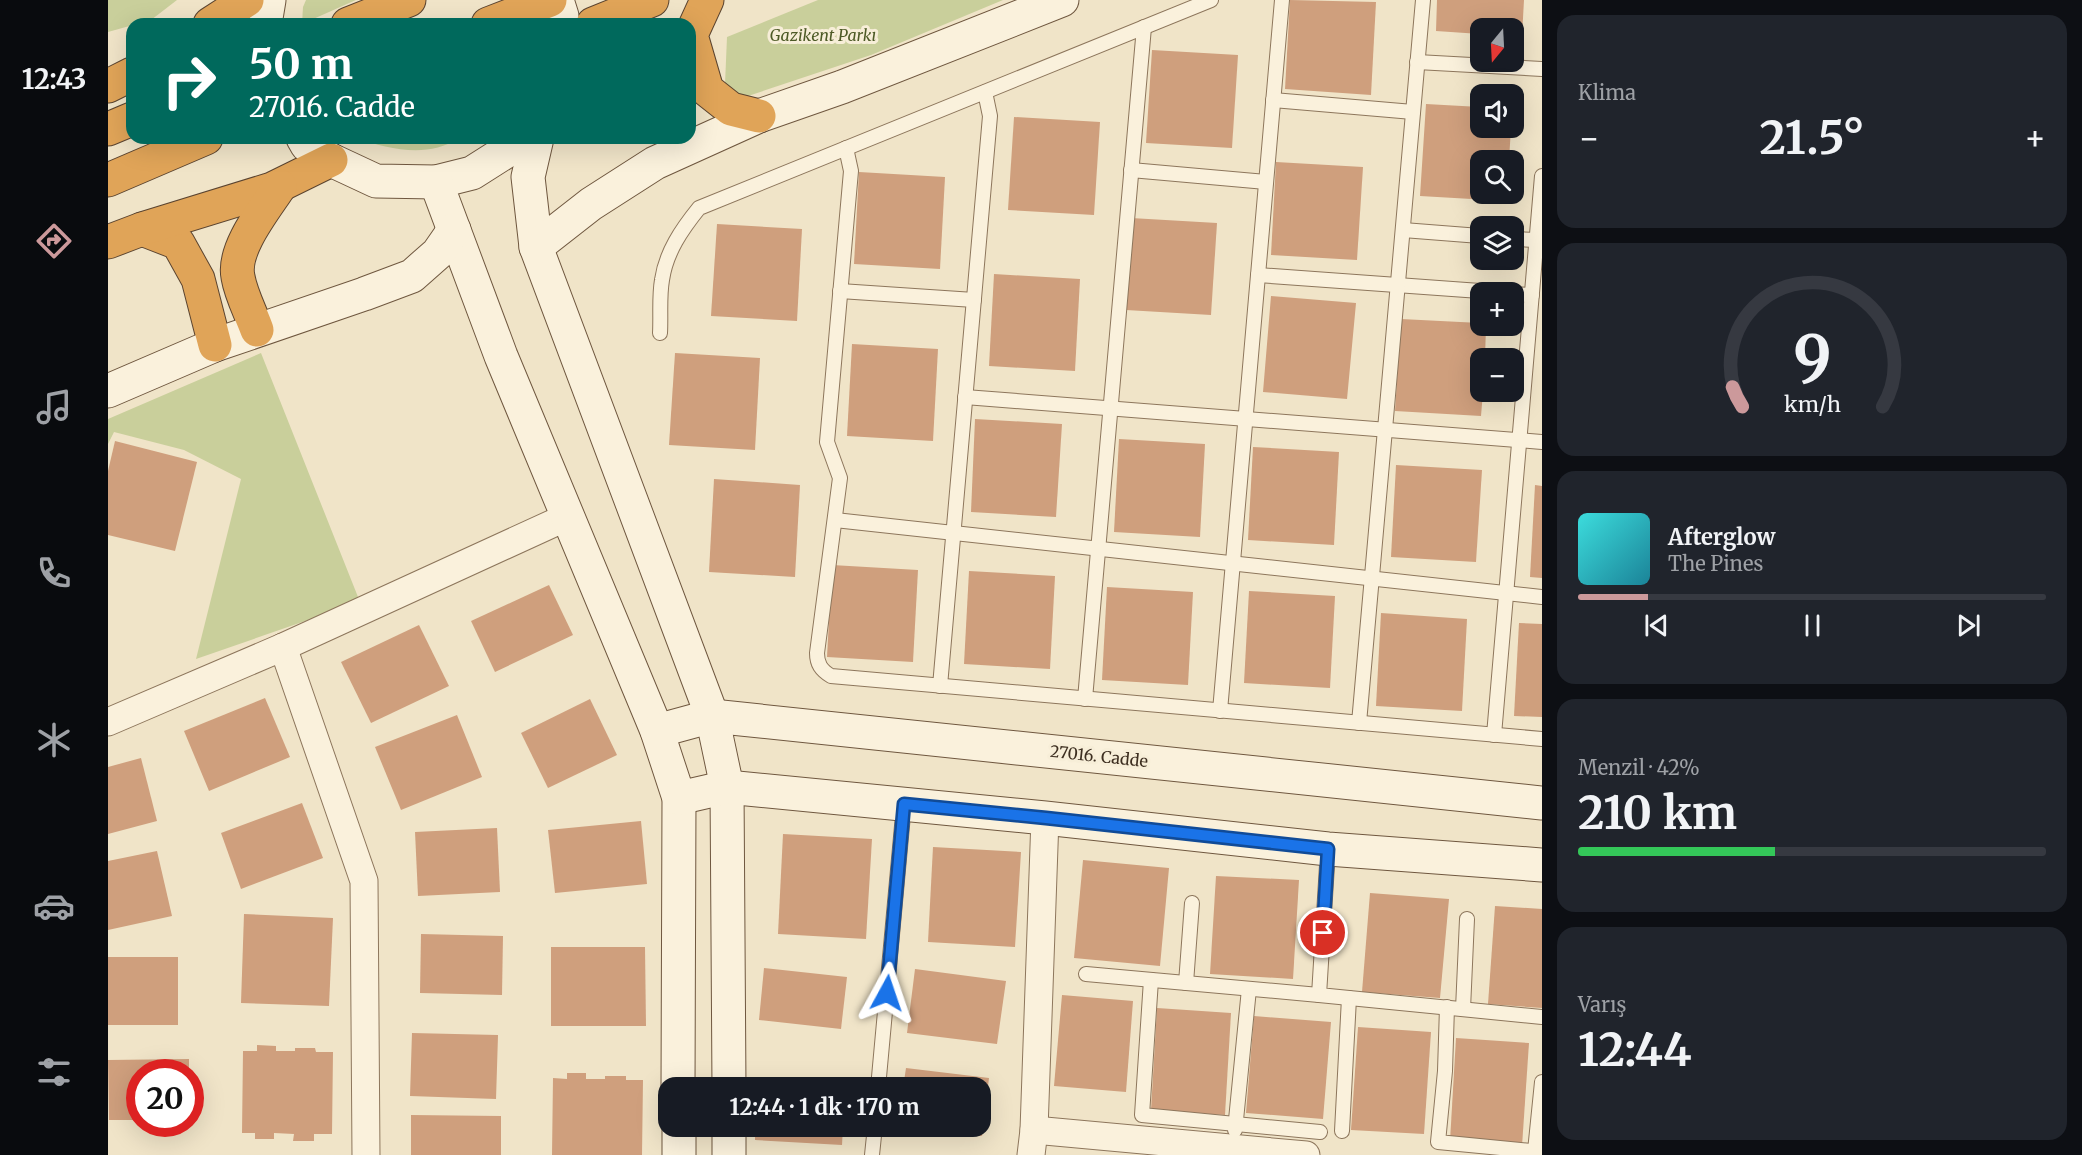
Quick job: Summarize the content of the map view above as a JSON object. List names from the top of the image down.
{
  "streets": {
    "street": ["27016. Cadde"]
  },
  "parks": ["Gazikent Parkı"],
  "north": "bottom",
  "page": {
    "tabs": "12:43",
    "tile": [
      "Klima",
      ["Menzil · 42%", "210 km"],
      ["Varış", "12:44"]
    ],
    "map_buttons": ["+", "−"],
    "turn": ["50 m", "27016. Cadde"],
    "heat": ["−", "21.5°", "+"],
    "song": ["Afterglow", "The Pines"],
    "limit": "20",
    "trip": "12:44 · 1 dk · 170 m",
    "gauge": ["9", "km/h"]
  }
}
